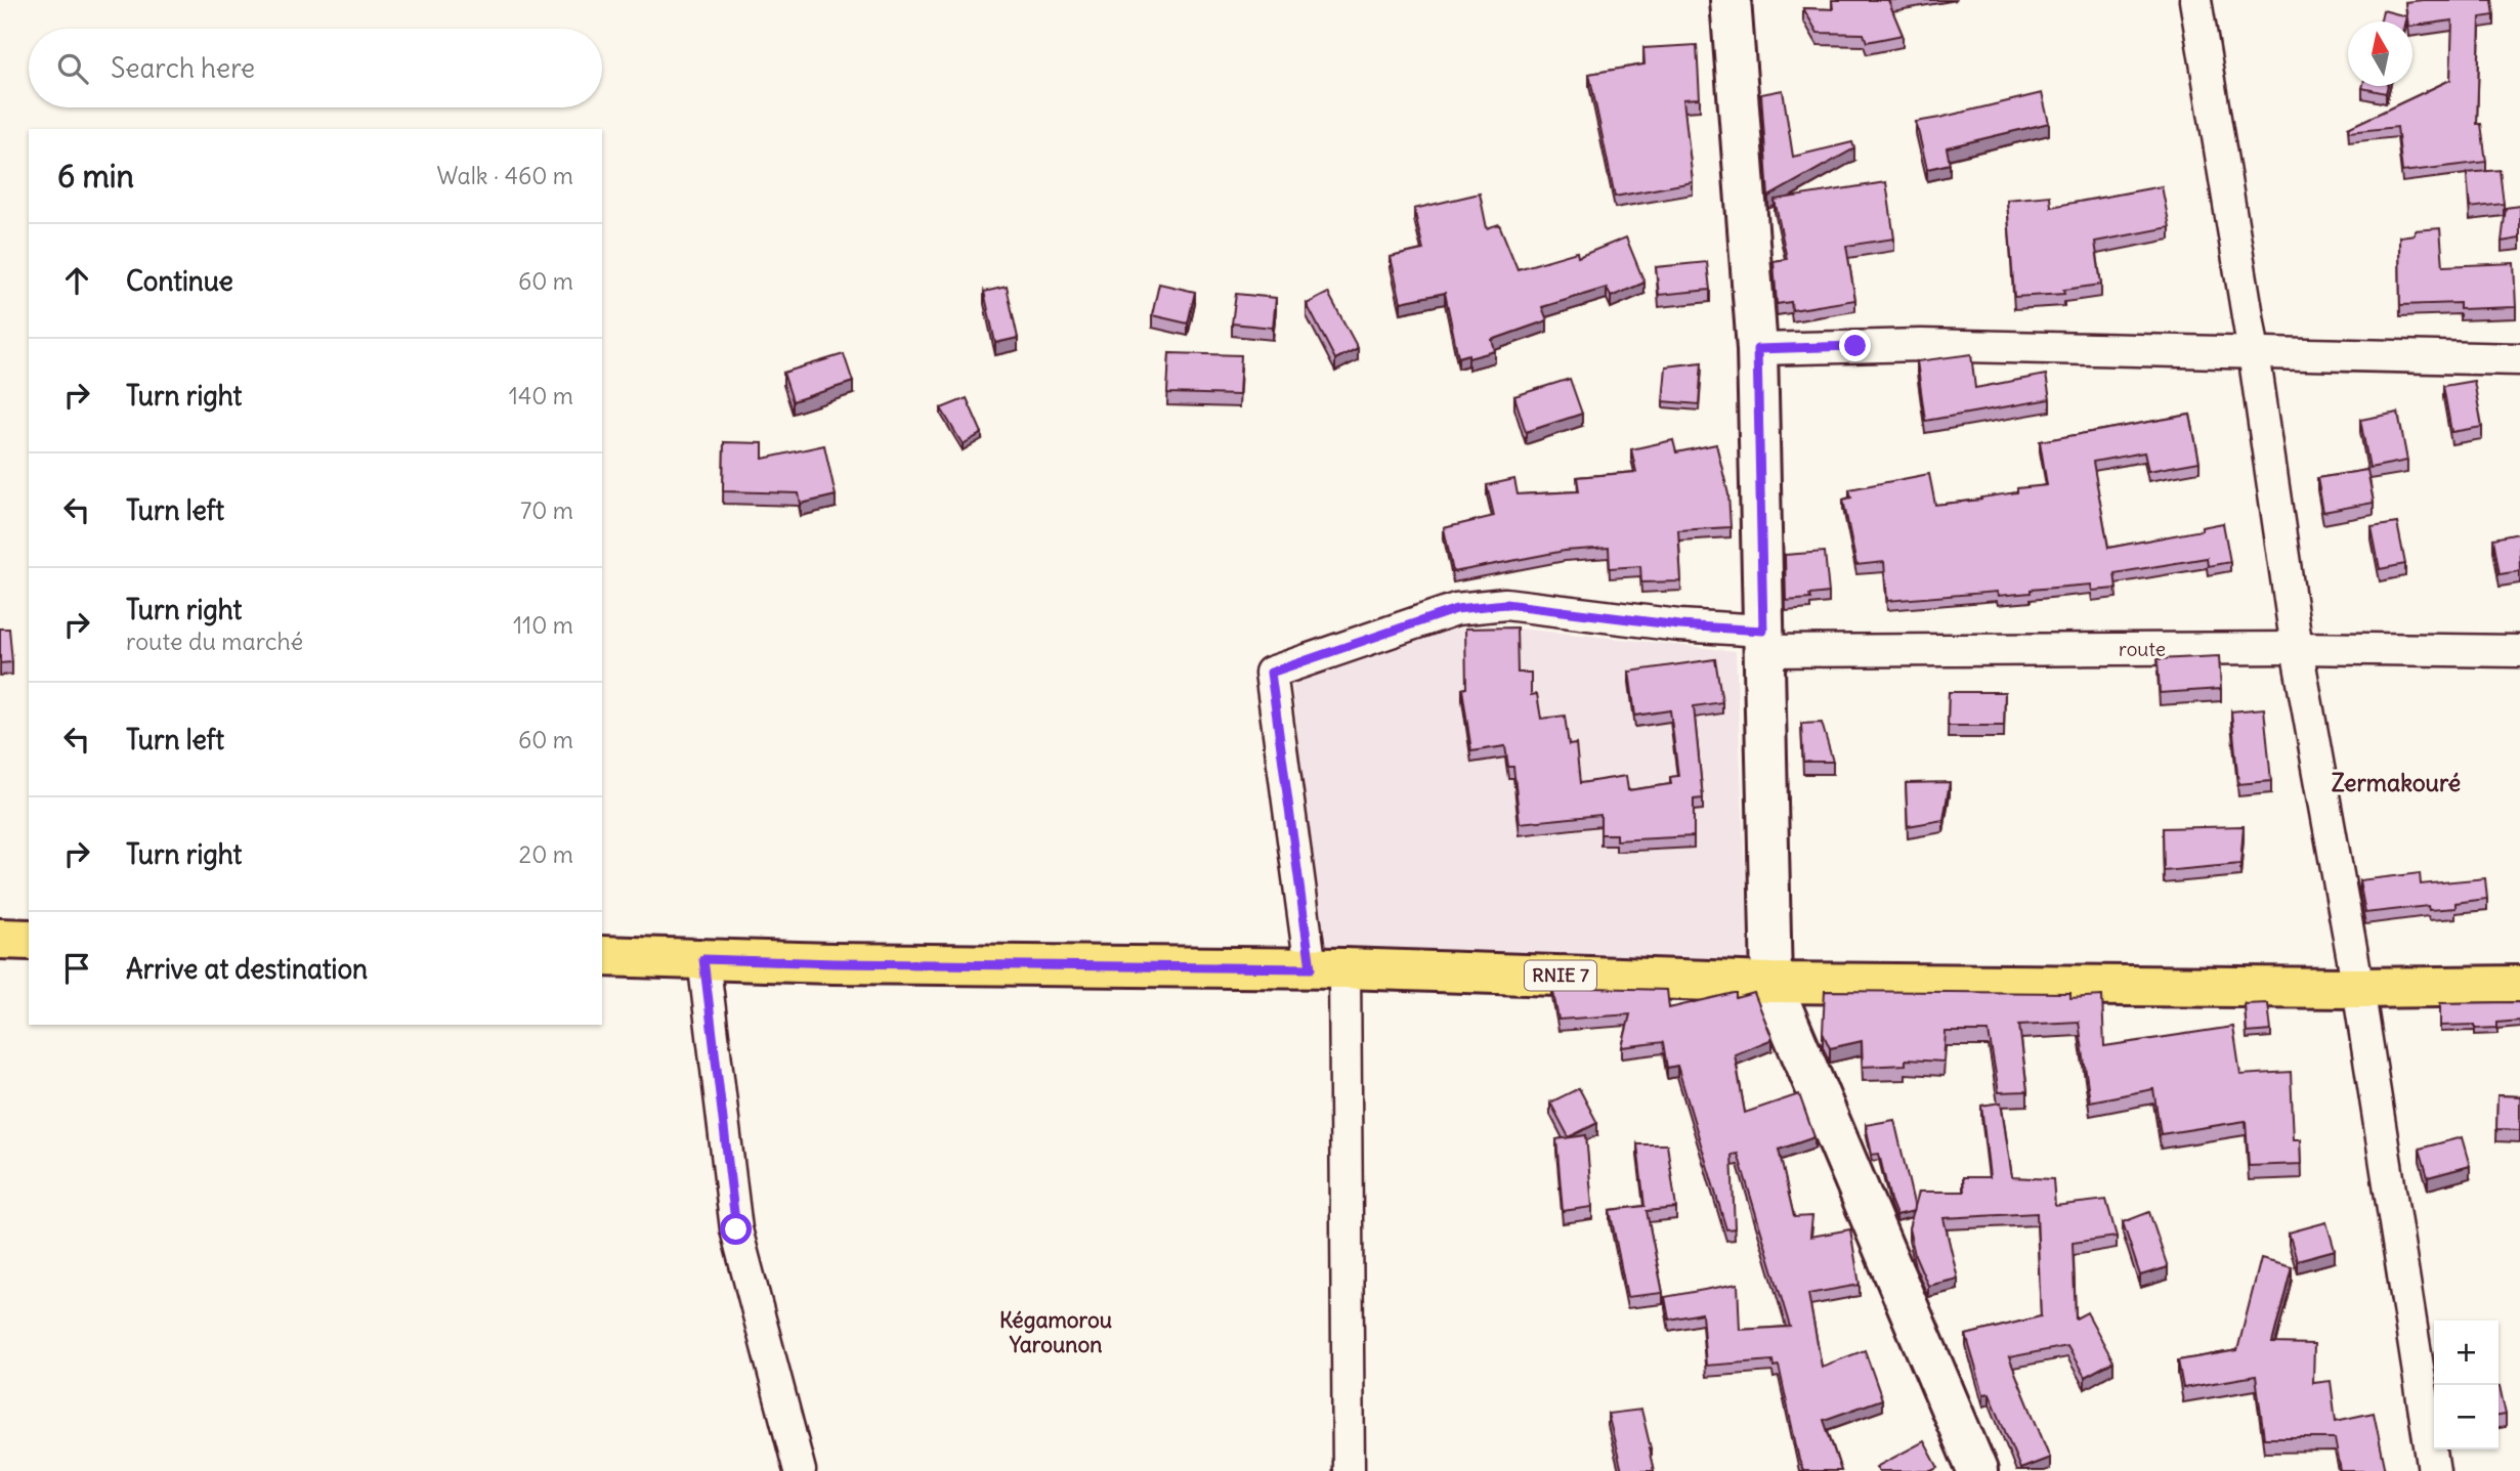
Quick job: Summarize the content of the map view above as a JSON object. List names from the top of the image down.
{
  "streets": {
    "main road": ["RNIE 7"],
    "street": ["route"]
  },
  "crossings": [
    ["route", "RNIE 7"]
  ],
  "districts": ["Zermakouré", "Kégamorou Yarounon"],
  "north": "top",
  "page": {
    "search": "Search here",
    "heading": ["6 min", "Walk · 460 m"],
    "list": [
      ["Continue", "60 m"],
      ["Turn right", "140 m"],
      ["Turn left", "70 m"],
      ["Turn right", "route du marché", "110 m"],
      ["Turn left", "60 m"],
      ["Turn right", "20 m"],
      "Arrive at destination"
    ],
    "map_buttons": ["+", "−"]
  }
}
